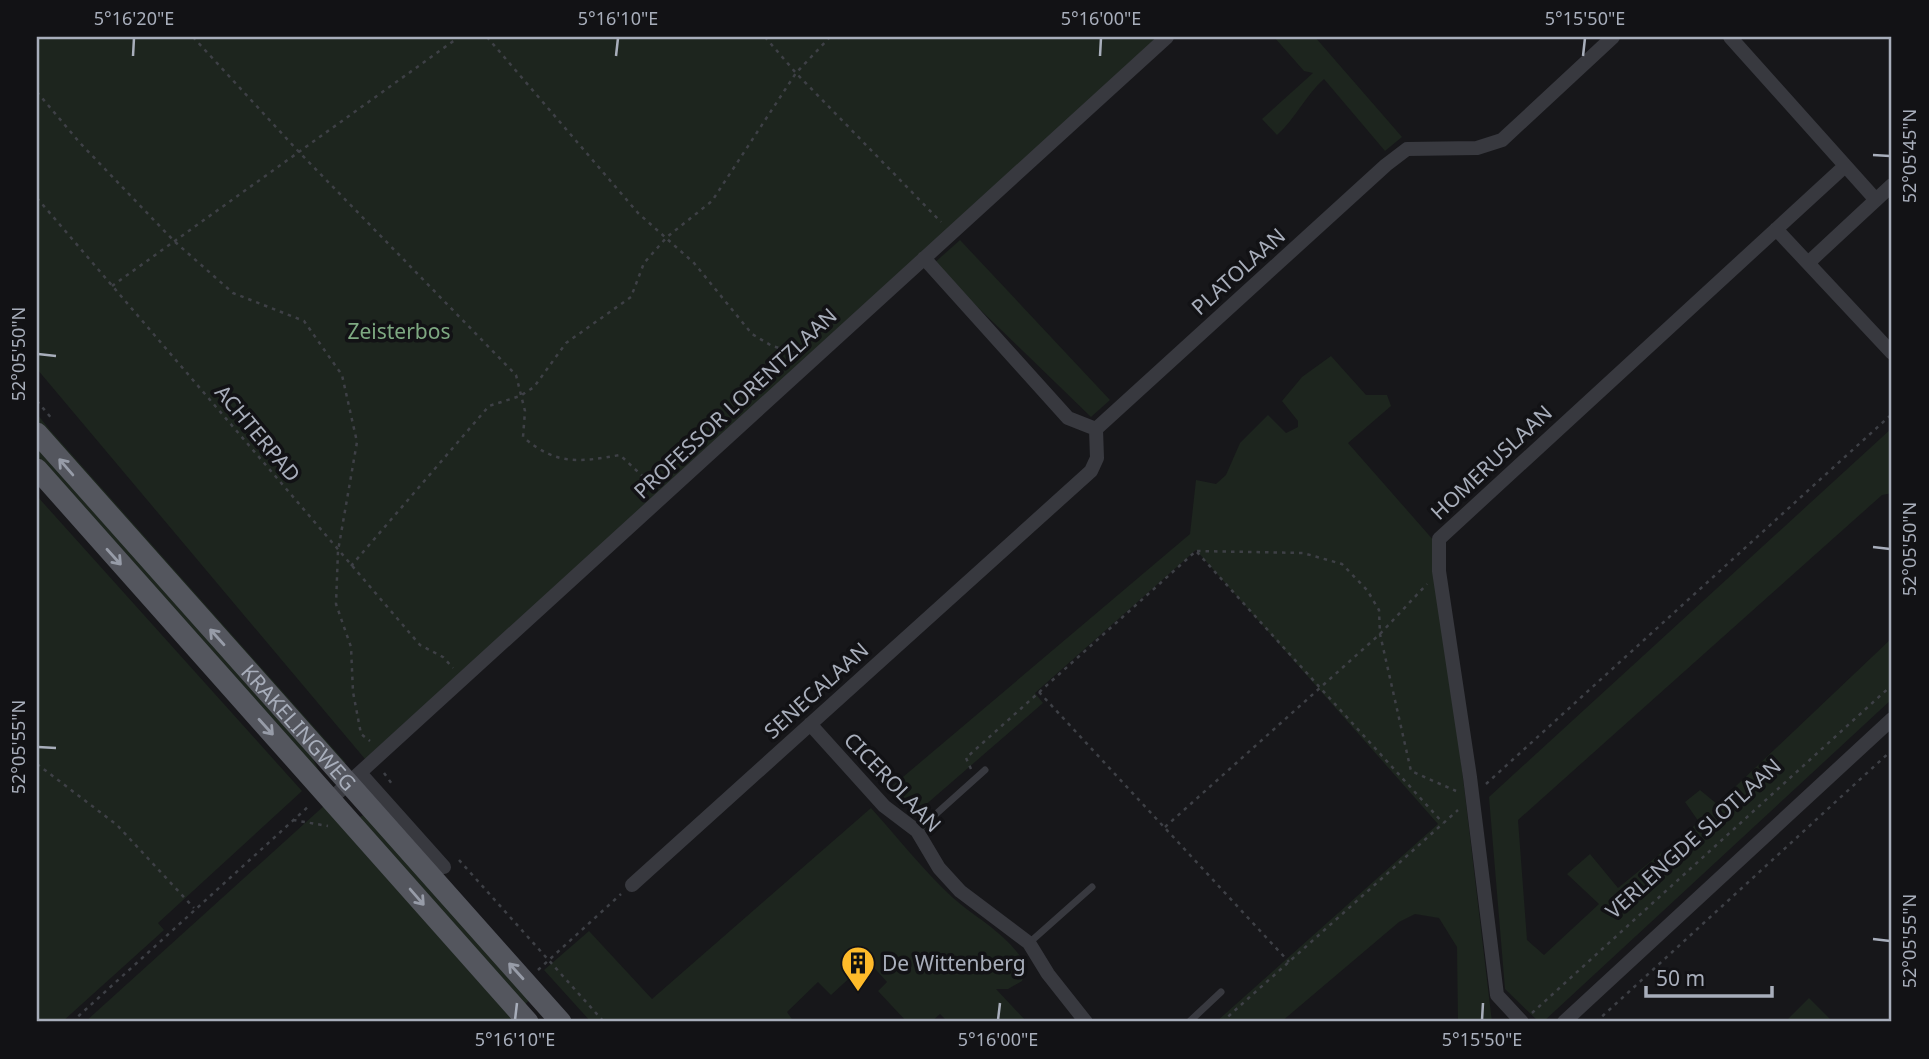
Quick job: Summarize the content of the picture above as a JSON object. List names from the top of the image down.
{
  "streets": {
    "main road": ["KRAKELINGWEG"],
    "street": [
      "PLATOLAAN",
      "PROFESSOR LORENTZLAAN",
      "HOMERUSLAAN",
      "SENECALAAN",
      "CICEROLAAN"
    ],
    "path": ["ACHTERPAD", "VERLENGDE SLOTLAAN"]
  },
  "crossings": [
    ["PLATOLAAN", "SENECALAAN"],
    ["PROFESSOR LORENTZLAAN", "ACHTERPAD"],
    ["PROFESSOR LORENTZLAAN", "KRAKELINGWEG"],
    ["HOMERUSLAAN", "VERLENGDE SLOTLAAN"],
    ["SENECALAAN", "CICEROLAAN"]
  ],
  "parks": ["Zeisterbos"],
  "places": {
    "building": ["De Wittenberg"]
  },
  "scale_bar": "50 m",
  "coordinates": [
    "5°16'20\"E",
    "5°16'10\"E",
    "5°16'00\"E",
    "5°15'50\"E",
    "52°05'45\"N",
    "52°05'50\"N",
    "52°05'55\"N"
  ]
}
